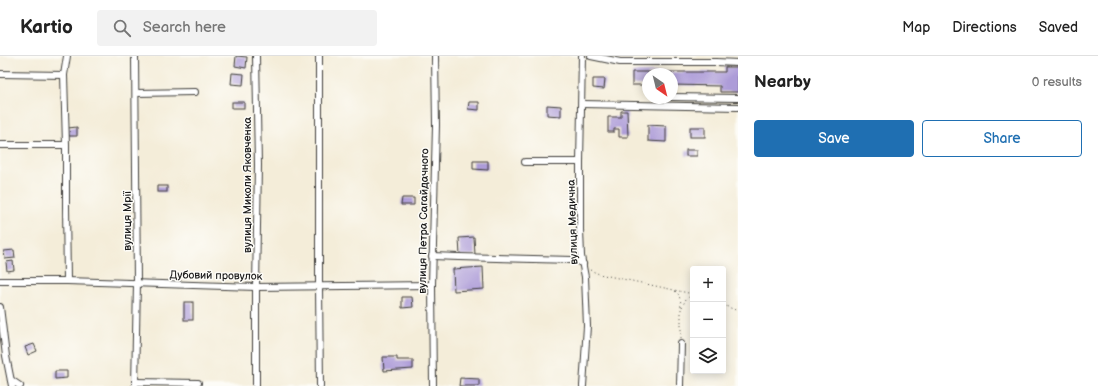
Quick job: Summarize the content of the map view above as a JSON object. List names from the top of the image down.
{
  "streets": {
    "street": [
      "вулиця Миколи Яковченка",
      "вулиця Мрії",
      "вулиця Петра Сагайдачного",
      "вулиця Медична",
      "Дубовий провулок"
    ]
  },
  "crossings": [
    ["вулиця Миколи Яковченка", "Дубовий провулок"],
    ["вулиця Мрії", "Дубовий провулок"],
    ["вулиця Петра Сагайдачного", "Дубовий провулок"]
  ],
  "north": "bottom right",
  "page": {
    "header": "Kartio",
    "search": "Search here",
    "nav": ["Map", "Directions", "Saved"],
    "heading": ["Nearby", "0 results"],
    "buttons": ["Save", "Share"],
    "map_buttons": ["+", "−"]
  }
}
